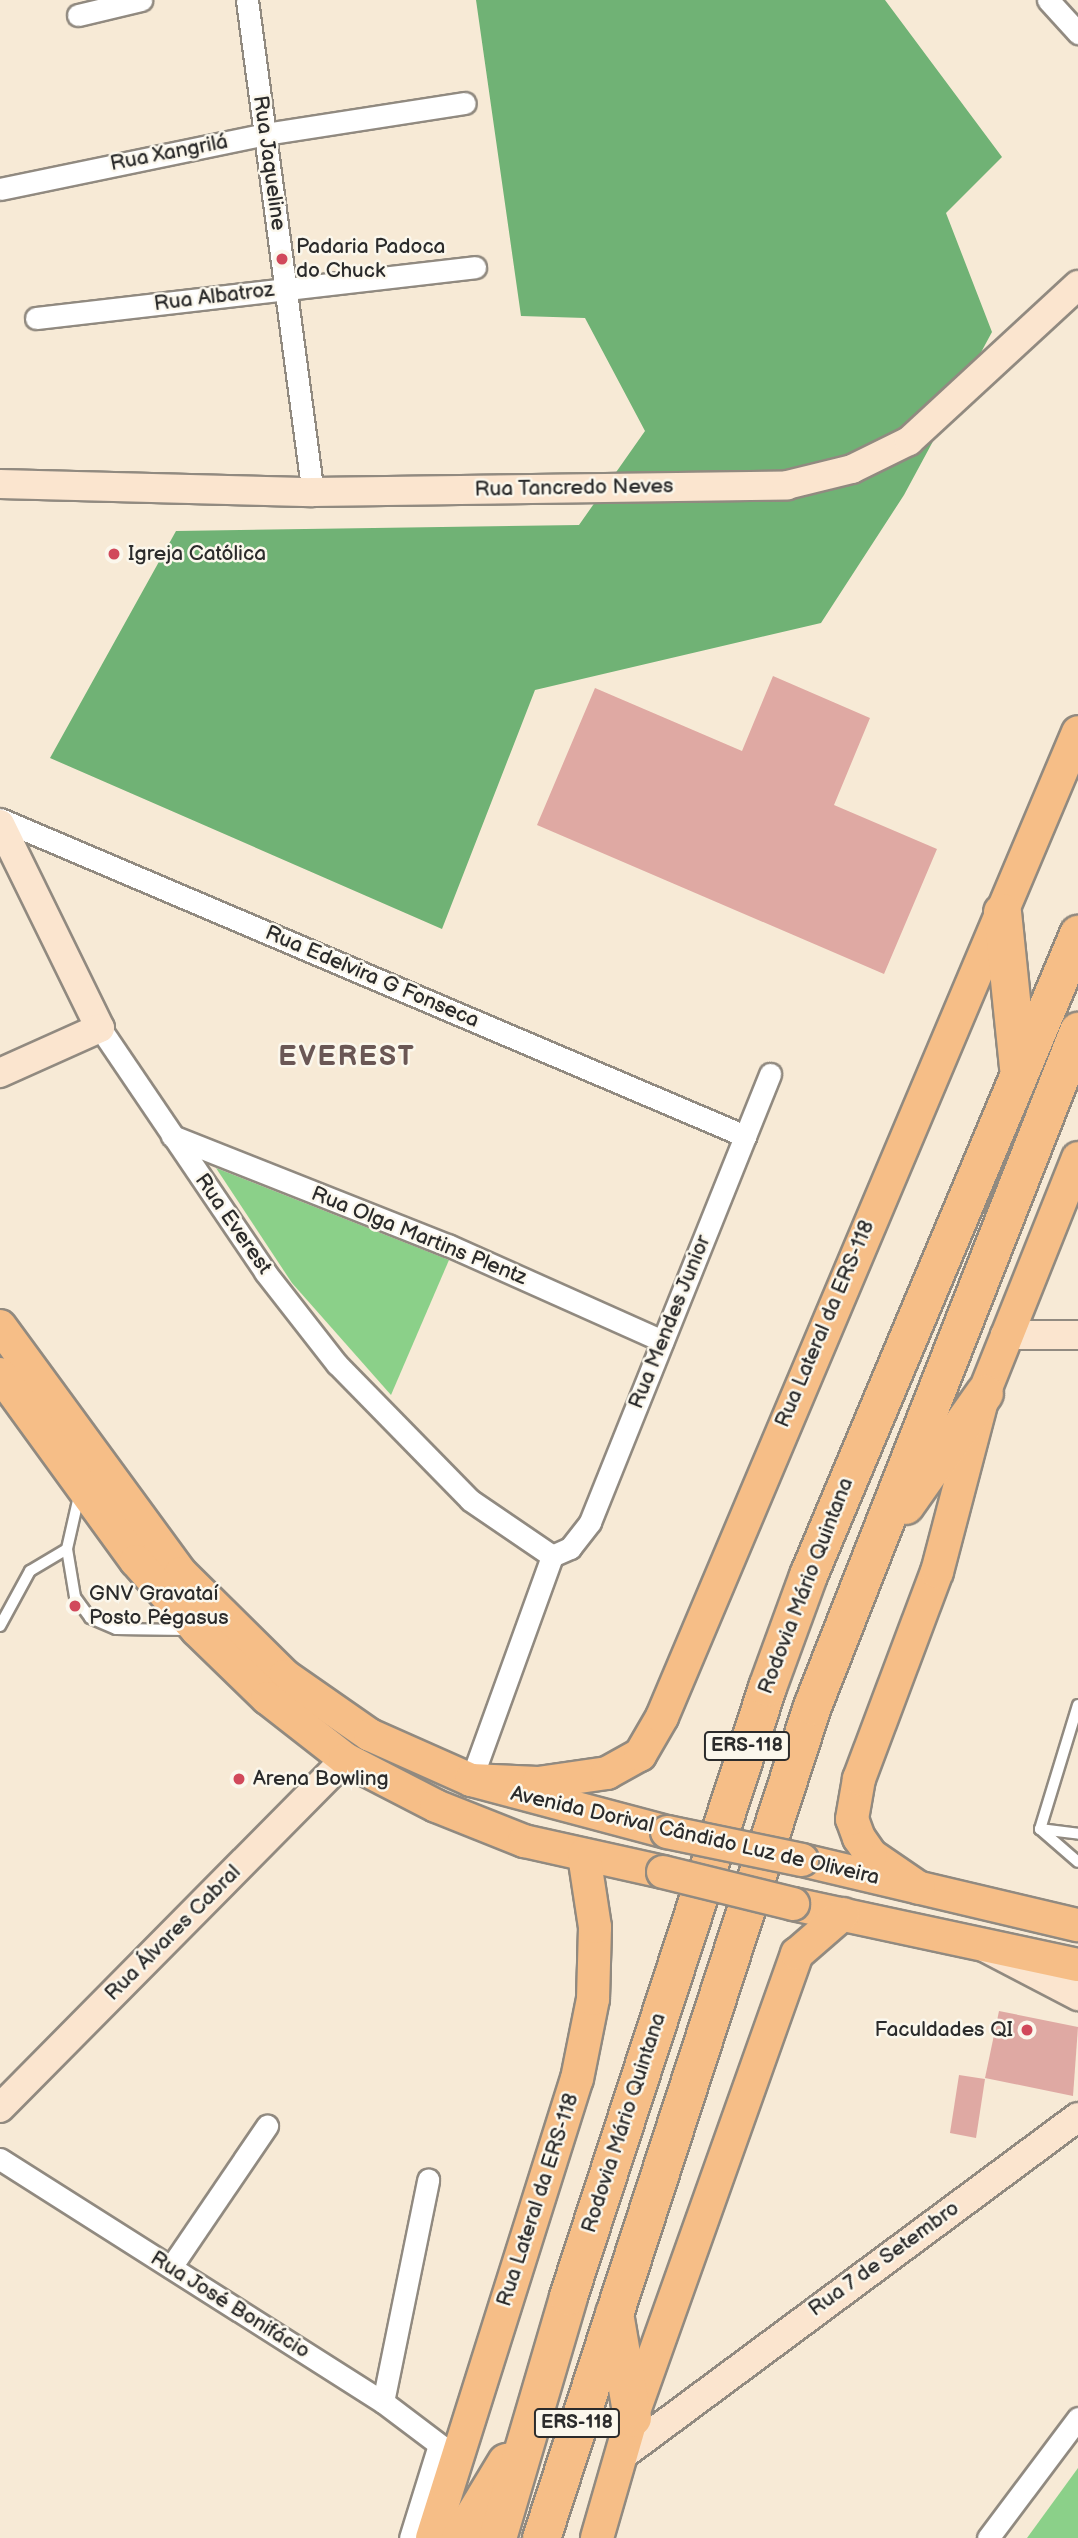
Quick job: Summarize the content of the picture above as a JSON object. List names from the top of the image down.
{
  "streets": {
    "highway": ["Rodovia Mário Quintana", "ERS-118"],
    "main road": ["Rua Lateral da ERS-118", "Avenida Dorival Cândido Luz de Oliveira"],
    "street": [
      "Rua Xangrilá",
      "Rua Jaqueline",
      "Rua Albatroz",
      "Rua Tancredo Neves",
      "Rua Edelvira G Fonseca",
      "Rua Everest",
      "Rua Olga Martins Plentz",
      "Rua Mendes Junior",
      "Rua Álvares Cabral",
      "Rua 7 de Setembro",
      "Rua José Bonifácio"
    ]
  },
  "crossings": [
    ["Rua Xangrilá", "Rua Jaqueline"],
    ["Rua Jaqueline", "Rua Albatroz"],
    ["Rua Jaqueline", "Rua Tancredo Neves"],
    ["Rua Edelvira G Fonseca", "Rua Everest"],
    ["Rua Edelvira G Fonseca", "Rua Mendes Junior"],
    ["Rua Everest", "Rua Olga Martins Plentz"],
    ["Rua Everest", "Rua Mendes Junior"],
    ["Rua Olga Martins Plentz", "Rua Mendes Junior"],
    ["Rua Lateral da ERS-118", "Avenida Dorival Cândido Luz de Oliveira"],
    ["Rua Lateral da ERS-118", "Rua José Bonifácio"],
    ["Avenida Dorival Cândido Luz de Oliveira", "Rua Álvares Cabral"]
  ],
  "districts": ["EVEREST"],
  "places": [
    "Padaria Padoca do Chuck",
    "Igreja Católica",
    "GNV Gravataí Posto Pégasus",
    "Arena Bowling",
    "Faculdades QI"
  ]
}
